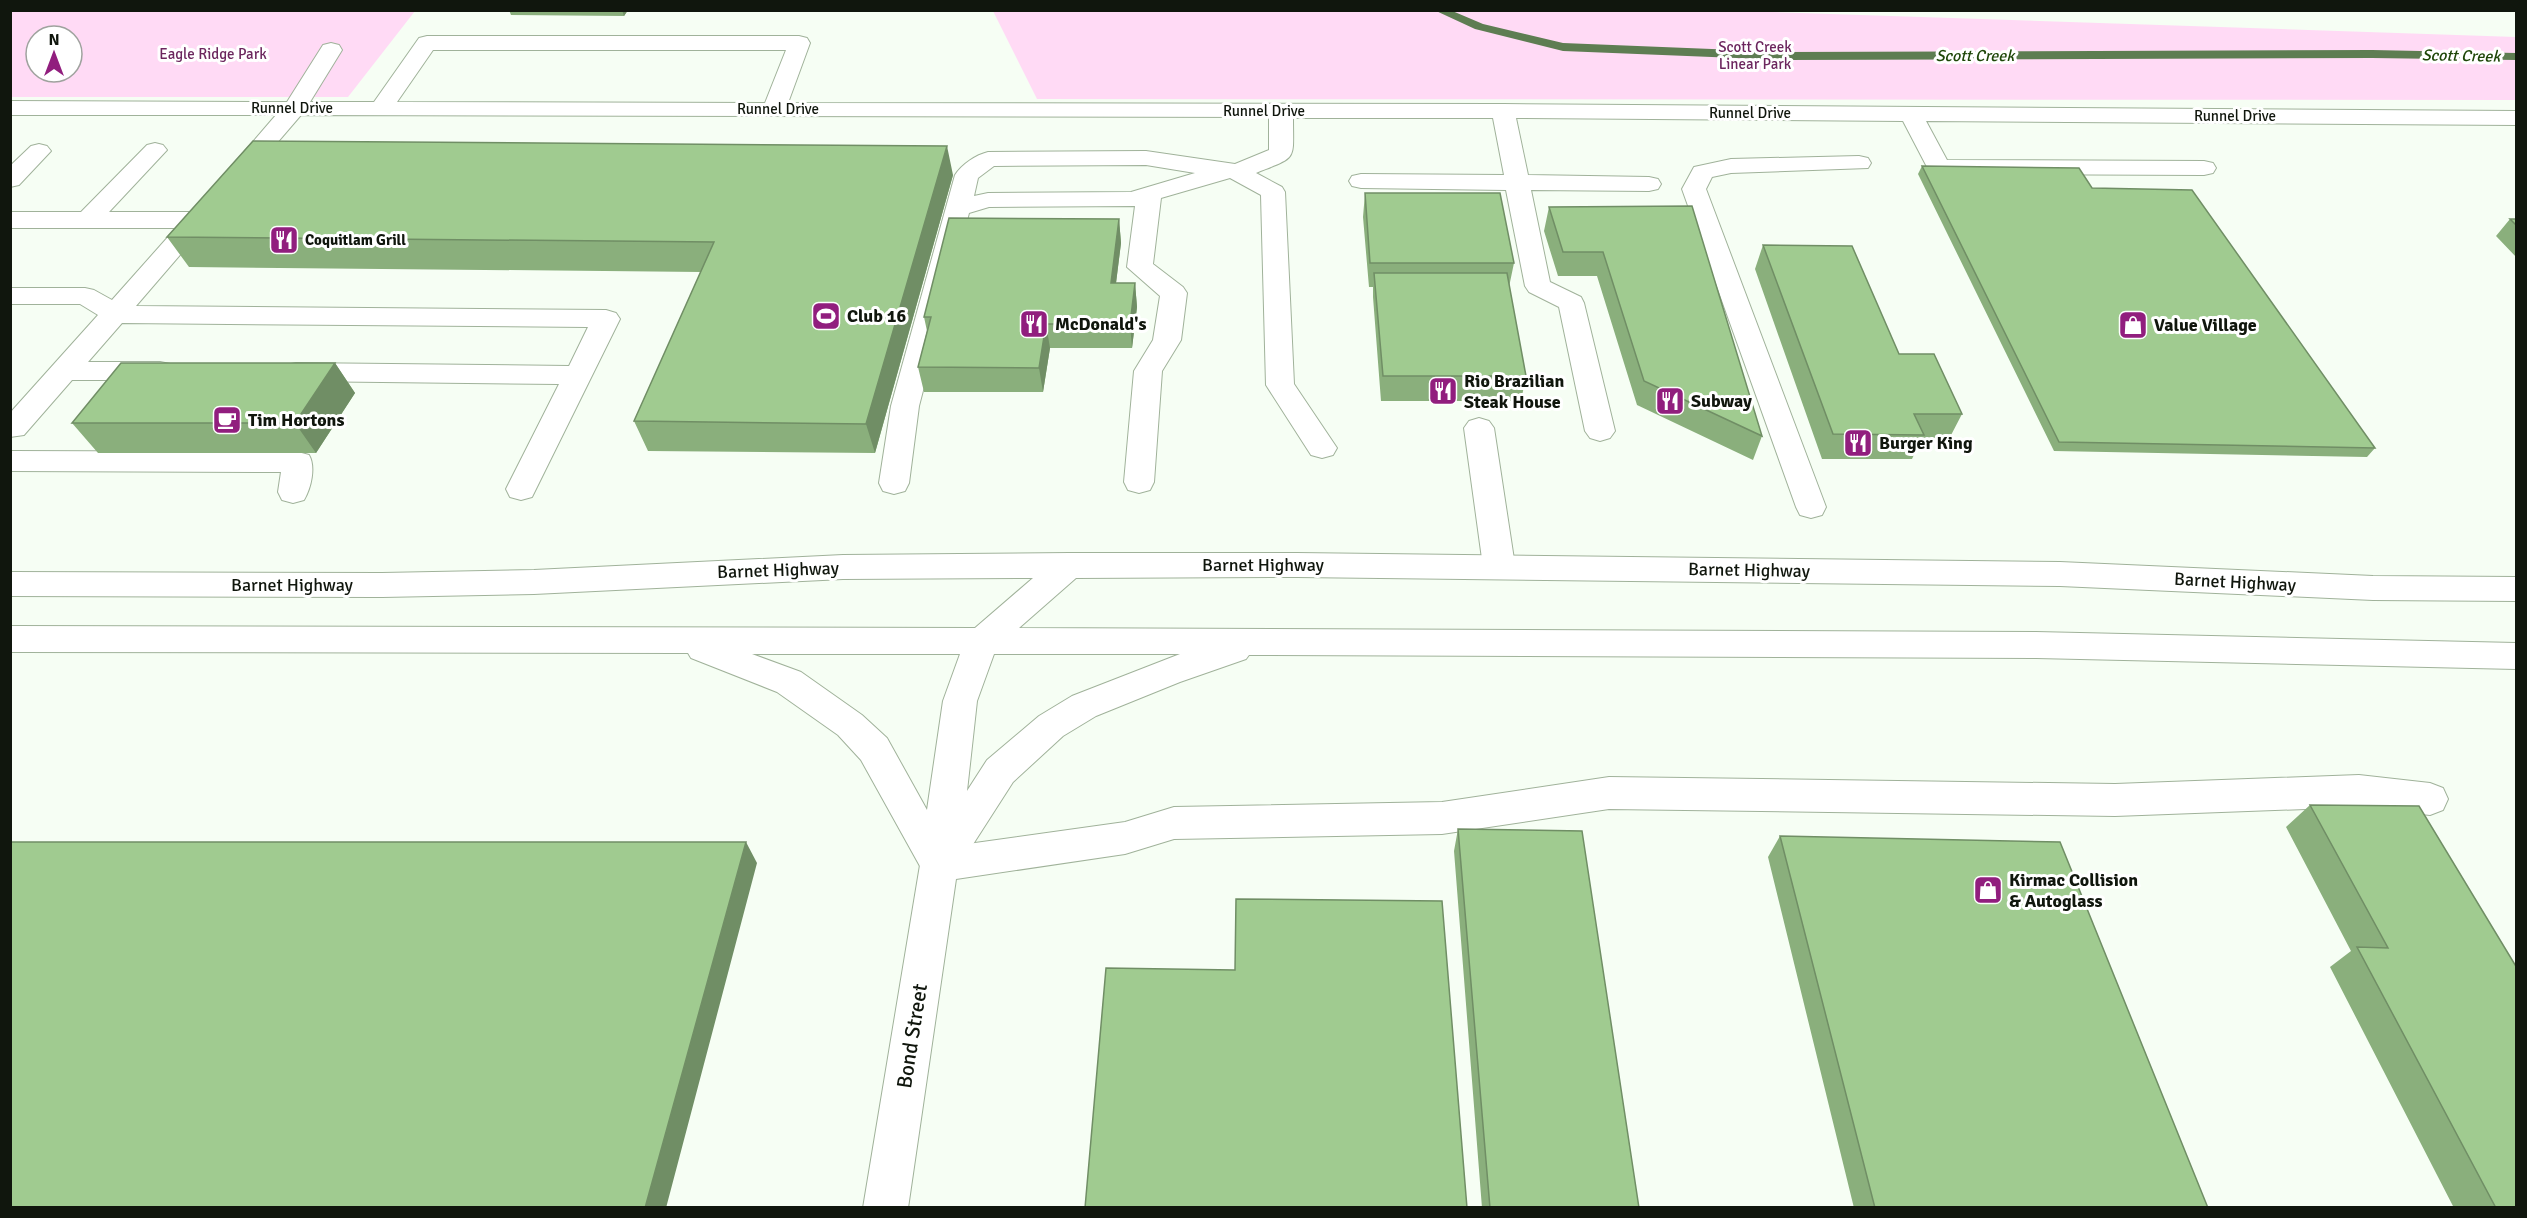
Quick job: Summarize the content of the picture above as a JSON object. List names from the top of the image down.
{
  "streets": {
    "main road": ["Runnel Drive", "Barnet Highway", "Bond Street"]
  },
  "water": ["Scott Creek"],
  "parks": ["Scott Creek Linear Park", "Eagle Ridge Park"],
  "places": {
    "restaurant": [
      "Coquitlam Grill",
      "McDonald's",
      "Rio Brazilian Steak House",
      "Subway",
      "Burger King"
    ],
    "sports": ["Club 16"],
    "shop": ["Value Village", "Kirmac Collision & Autoglass"],
    "cafe": ["Tim Hortons"]
  },
  "north": "top"
}
